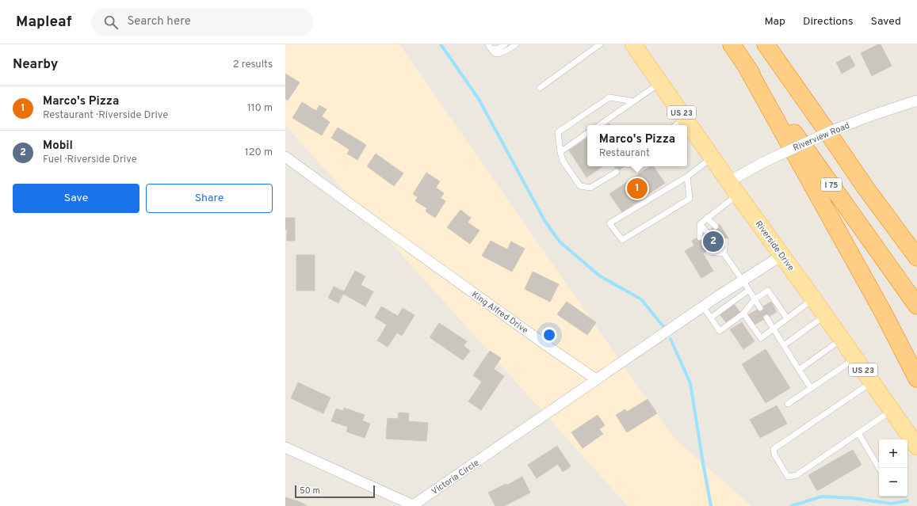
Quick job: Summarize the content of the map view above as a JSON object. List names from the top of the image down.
{
  "streets": {
    "highway": ["I 75"],
    "main road": ["US 23", "Riverside Drive"],
    "street": ["Riverview Road", "King Alfred Drive", "Victoria Circle"]
  },
  "crossings": [
    ["Riverview Road", "Riverside Drive"],
    ["King Alfred Drive", "Victoria Circle"]
  ],
  "scale_bar": "50 m",
  "page": {
    "header": "Mapleaf",
    "search": "Search here",
    "nav": ["Map", "Directions", "Saved"],
    "heading": ["Nearby", "2 results"],
    "list": [
      {
        "mark": "1",
        "name": "Marco's Pizza",
        "note": "Restaurant · Riverside Drive",
        "value": "110 m"
      },
      {
        "mark": "2",
        "name": "Mobil",
        "note": "Fuel · Riverside Drive",
        "value": "120 m"
      }
    ],
    "popup": ["Marco's Pizza", "Restaurant"],
    "buttons": ["Save", "Share"],
    "pins": ["1", "2"],
    "map_buttons": ["+", "−"],
    "scale": "50 m"
  }
}
